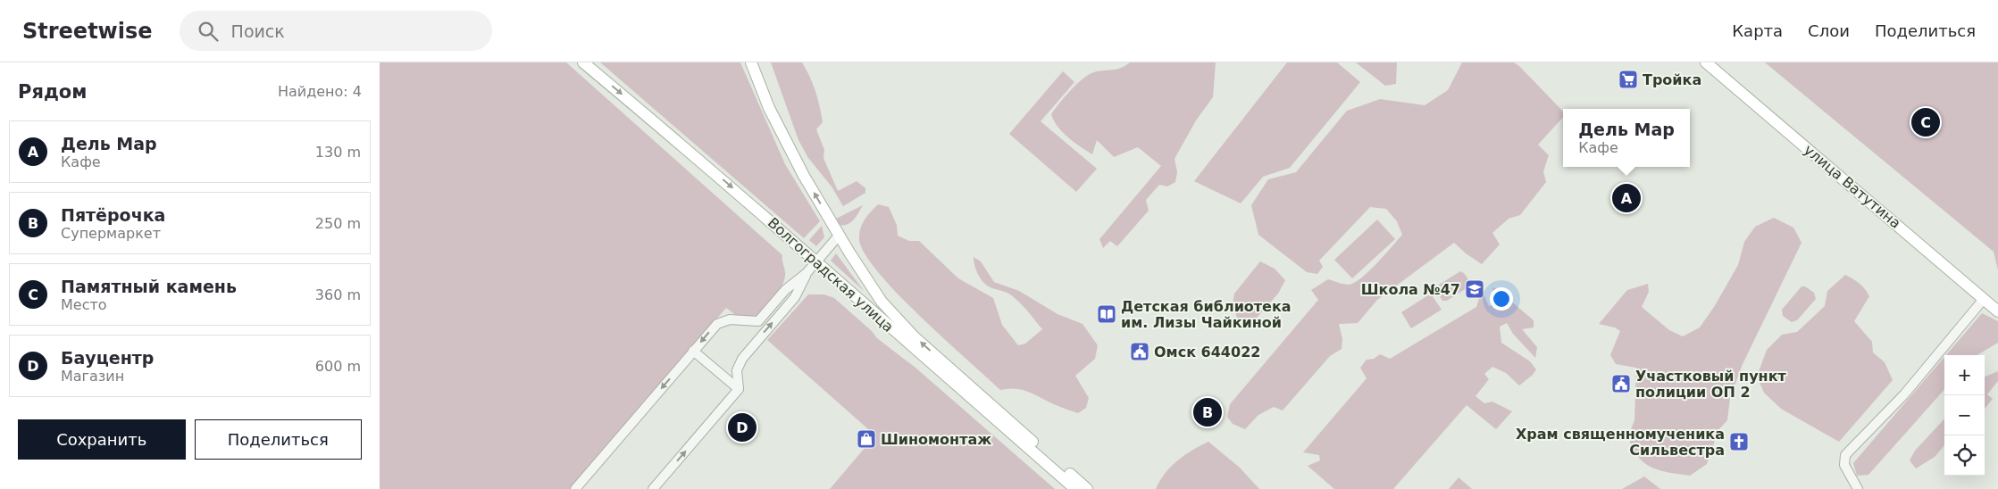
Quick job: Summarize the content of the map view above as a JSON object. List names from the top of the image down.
{
  "streets": {
    "main road": ["улица Ватутина", "Волгоградская улица"]
  },
  "places": {
    "supermarket": ["Тройка"],
    "school or university": ["Школа №47"],
    "library": ["Детская библиотека им. Лизы Чайкиной"],
    "public building": ["Омск 644022", "Участковый пункт полиции ОП 2"],
    "shop": ["Шиномонтаж"],
    "church": ["Храм священномученика Сильвестра"]
  },
  "page": {
    "header": "Streetwise",
    "search": "Поиск",
    "nav": ["Карта", "Слои", "Поделиться"],
    "heading": ["Рядом", "Найдено: 4"],
    "pins": [
      "C",
      "A",
      "B",
      "D"
    ],
    "popup": ["Дель Мар", "Кафе"],
    "list": [
      {
        "mark": "A",
        "name": "Дель Мар",
        "note": "Кафе",
        "value": "130 m"
      },
      {
        "mark": "B",
        "name": "Пятёрочка",
        "note": "Супермаркет",
        "value": "250 m"
      },
      {
        "mark": "C",
        "name": "Памятный камень",
        "note": "Место",
        "value": "360 m"
      },
      {
        "mark": "D",
        "name": "Бауцентр",
        "note": "Магазин",
        "value": "600 m"
      }
    ],
    "map_buttons": ["+", "−"],
    "buttons": ["Сохранить", "Поделиться"]
  }
}
